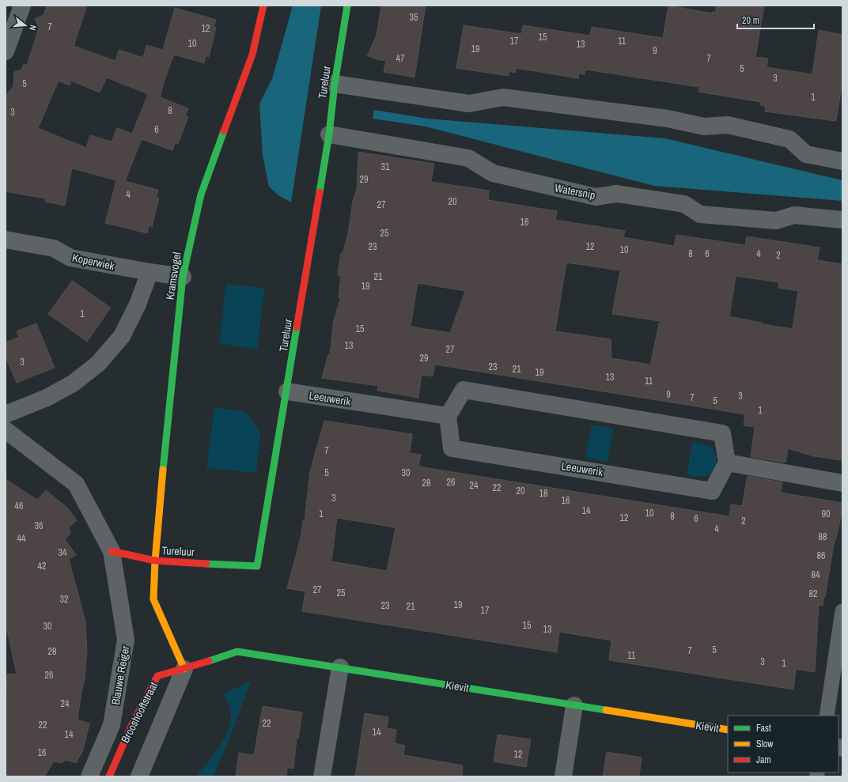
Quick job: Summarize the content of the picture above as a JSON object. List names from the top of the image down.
{
  "streets": {
    "street": [
      "Tureluur",
      "Watersnip",
      "Koperwiek",
      "Kramsvogel",
      "Leeuwerik",
      "Blauwe Reiger",
      "Kievit",
      "Brooshooftstraat"
    ]
  },
  "crossings": [
    ["Tureluur", "Watersnip"],
    ["Tureluur", "Kramsvogel"],
    ["Tureluur", "Leeuwerik"],
    ["Koperwiek", "Kramsvogel"],
    ["Kievit", "Brooshooftstraat"]
  ],
  "house_numbers": [
    "35",
    "7",
    "12",
    "15",
    "17",
    "11",
    "10",
    "13",
    "19",
    "9",
    "47",
    "7",
    "5",
    "3",
    "5",
    "1",
    "8",
    "3",
    "6",
    "31",
    "29",
    "4",
    "20",
    "27",
    "16",
    "25",
    "23",
    "12",
    "10",
    "8",
    "6",
    "4",
    "2",
    "21",
    "19",
    "1",
    "15",
    "13",
    "27",
    "29",
    "3",
    "23",
    "21",
    "19",
    "13",
    "11",
    "9",
    "3",
    "7",
    "5",
    "1",
    "7",
    "5",
    "30",
    "26",
    "28",
    "24",
    "22",
    "20",
    "18",
    "3",
    "16",
    "46",
    "14",
    "10",
    "1",
    "90",
    "8",
    "12",
    "6",
    "2",
    "36",
    "4",
    "88",
    "44",
    "34",
    "86",
    "42",
    "84",
    "27",
    "25",
    "82",
    "32",
    "19",
    "23",
    "21",
    "17",
    "15",
    "30",
    "13",
    "5",
    "7",
    "28",
    "11",
    "3",
    "1",
    "26",
    "24",
    "22",
    "22",
    "14",
    "14",
    "16",
    "12"
  ],
  "legend": ["Fast", "Slow", "Jam"],
  "scale_bar": "20 m",
  "north": "right"
}
